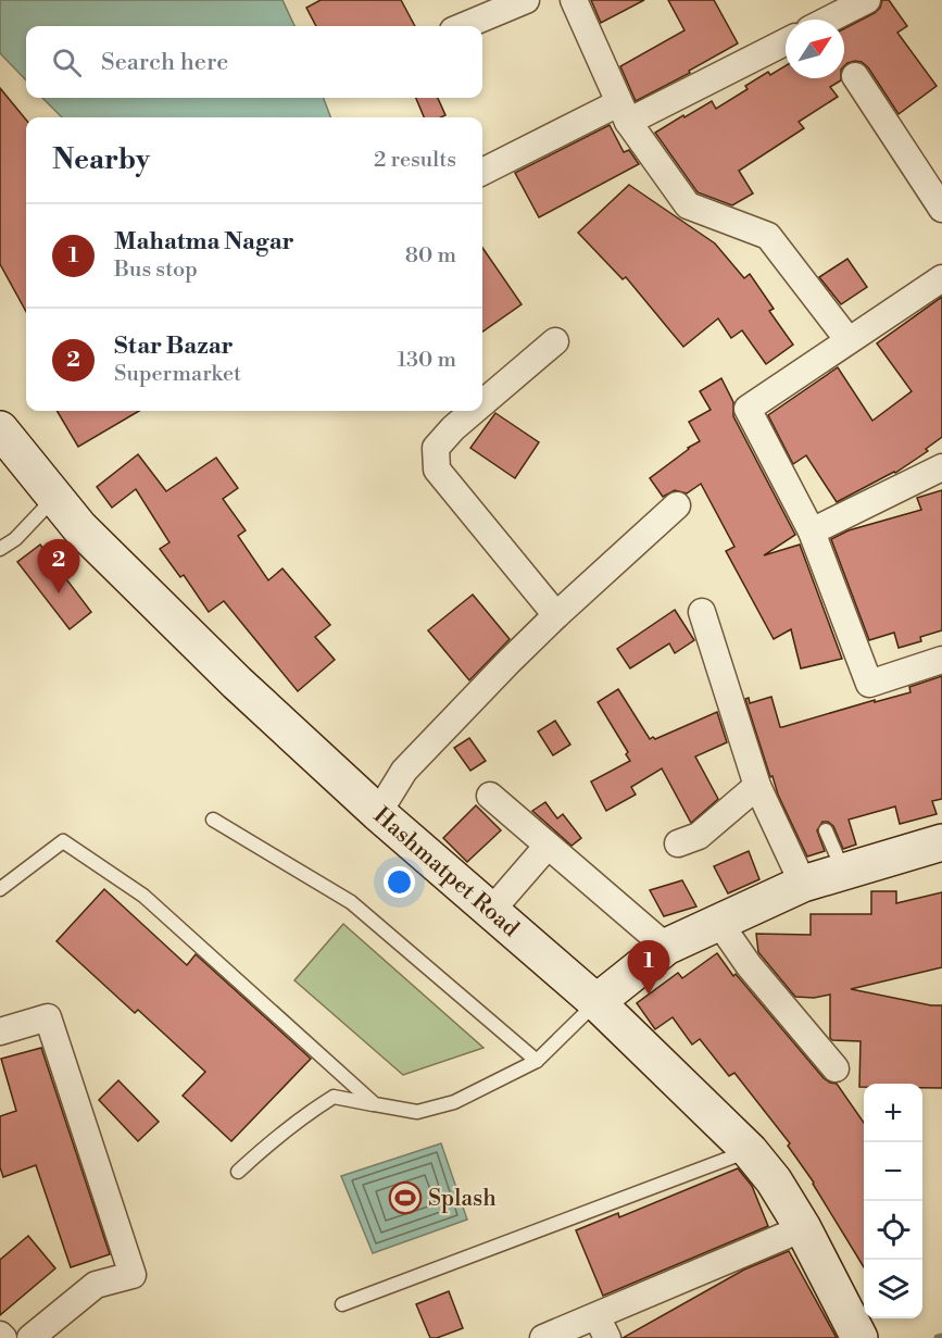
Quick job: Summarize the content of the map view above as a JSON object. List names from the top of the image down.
{
  "streets": {
    "main road": ["Hashmatpet Road"]
  },
  "places": {
    "sports": ["Splash"]
  },
  "north": "top right",
  "page": {
    "search": "Search here",
    "heading": ["Nearby", "2 results"],
    "list": [
      {
        "mark": "1",
        "name": "Mahatma Nagar",
        "note": "Bus stop",
        "value": "80 m"
      },
      {
        "mark": "2",
        "name": "Star Bazar",
        "note": "Supermarket",
        "value": "130 m"
      }
    ],
    "pins": ["2", "1"],
    "map_buttons": ["+", "−"]
  }
}
